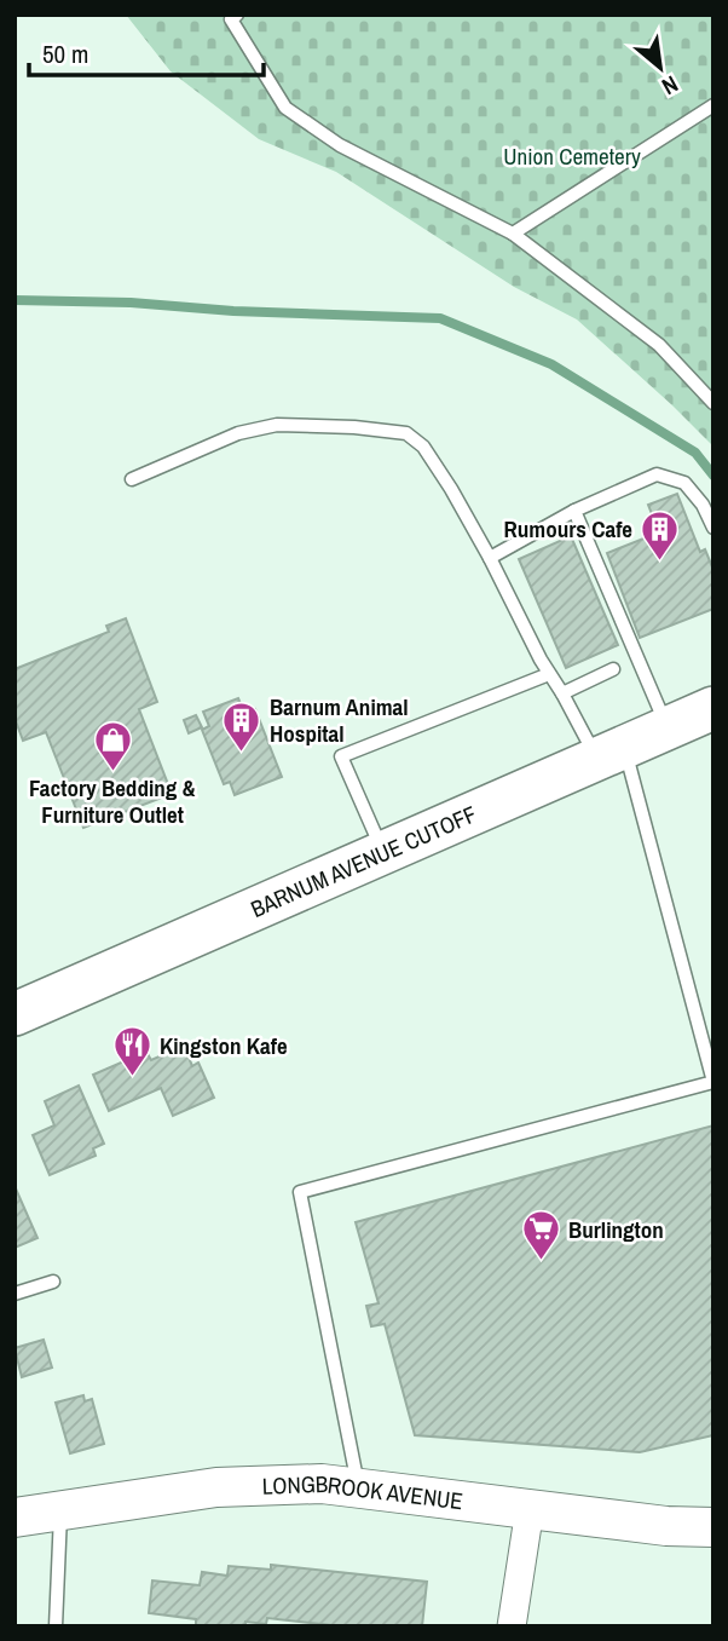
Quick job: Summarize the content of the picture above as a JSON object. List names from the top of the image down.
{
  "streets": {
    "main road": ["BARNUM AVENUE CUTOFF"],
    "street": ["LONGBROOK AVENUE"]
  },
  "parks": ["Union Cemetery"],
  "places": {
    "building": ["Rumours Cafe", "Barnum Animal Hospital"],
    "shop": ["Factory Bedding & Furniture Outlet"],
    "restaurant": ["Kingston Kafe"],
    "supermarket": ["Burlington"]
  },
  "scale_bar": "50 m",
  "north": "bottom right"
}
